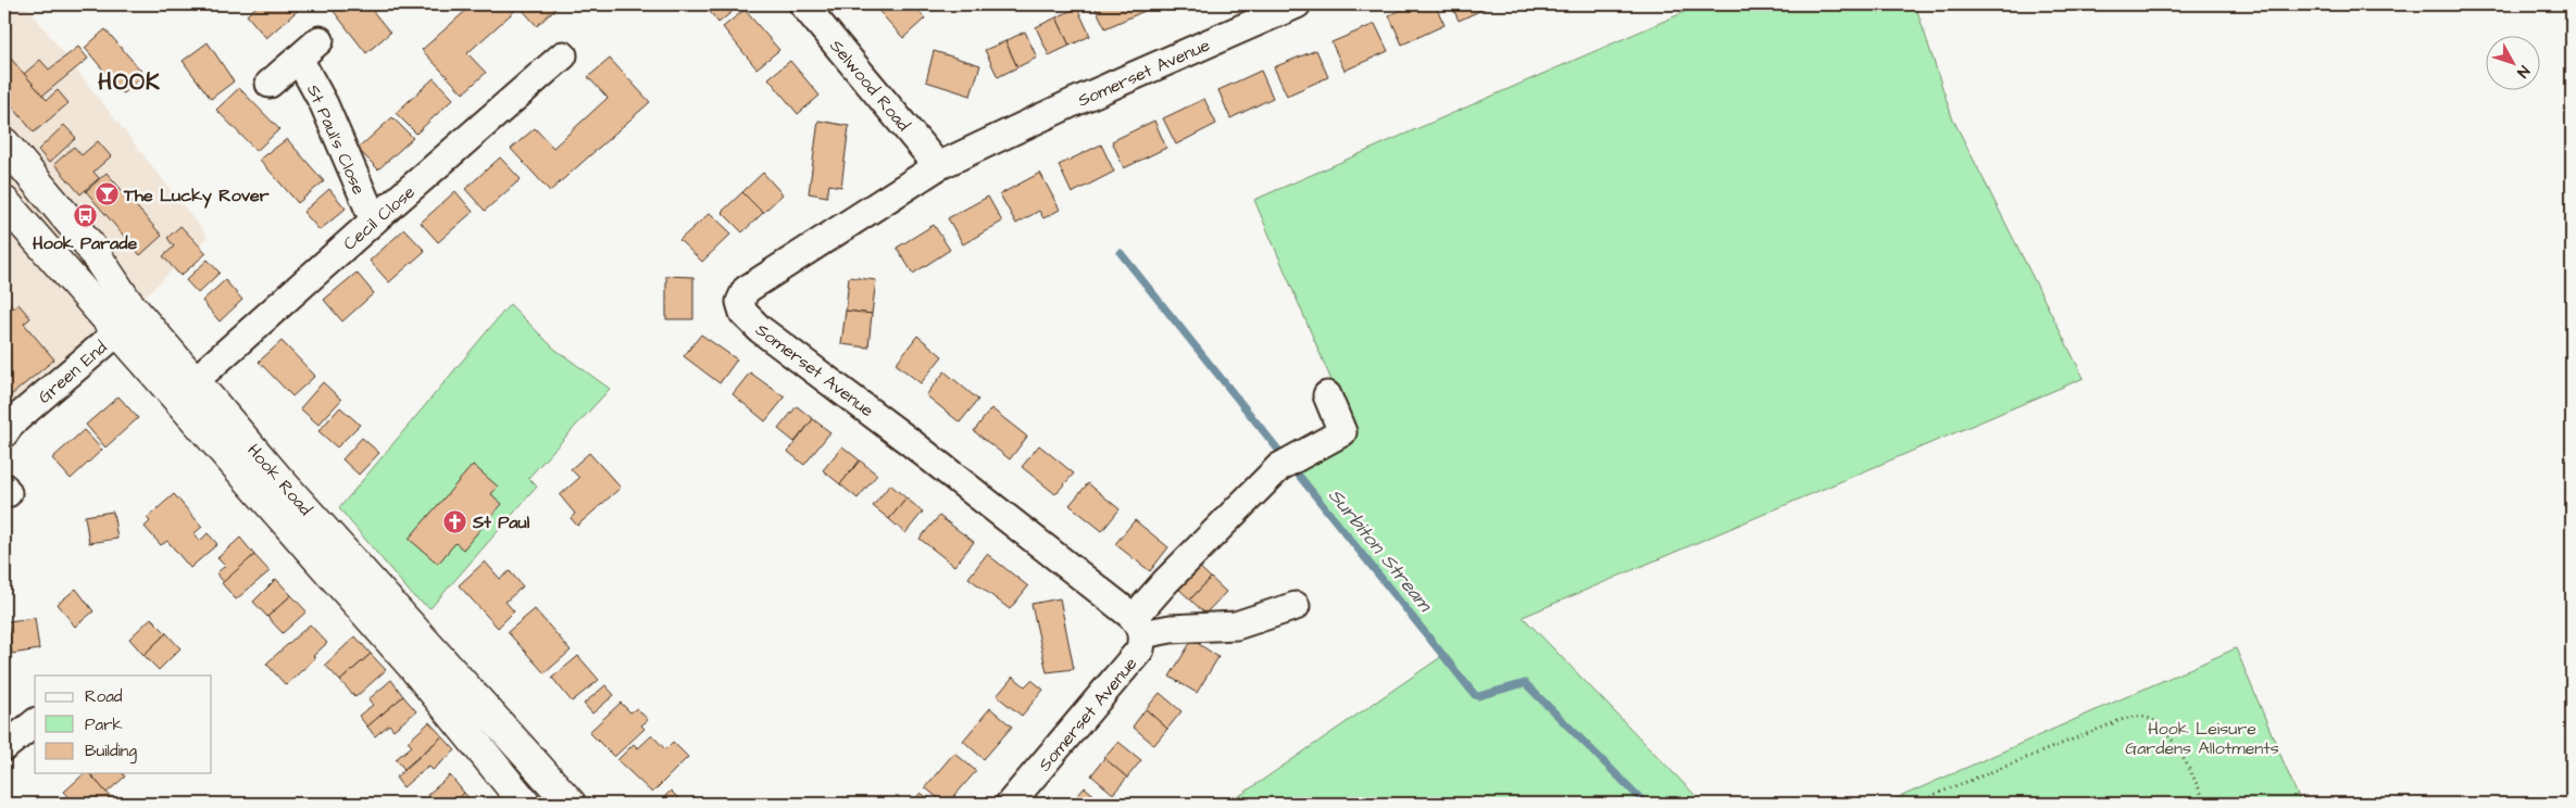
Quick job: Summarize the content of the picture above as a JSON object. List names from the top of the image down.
{
  "streets": {
    "highway": ["Hook Road"],
    "street": [
      "Somerset Avenue",
      "Selwood Road",
      "St Paul's Close",
      "Cecil Close",
      "Green End"
    ]
  },
  "crossings": [
    ["Somerset Avenue", "Selwood Road"],
    ["St Paul's Close", "Cecil Close"],
    ["Cecil Close", "Hook Road"],
    ["Green End", "Hook Road"]
  ],
  "districts": ["HOOK"],
  "water": ["Surbiton Stream"],
  "parks": ["Hook Leisure Gardens Allotments"],
  "places": {
    "bar": ["The Lucky Rover"],
    "bus stop": ["Hook Parade"],
    "church": ["St Paul"]
  },
  "legend": ["Road", "Park", "Building"],
  "north": "bottom right"
}
